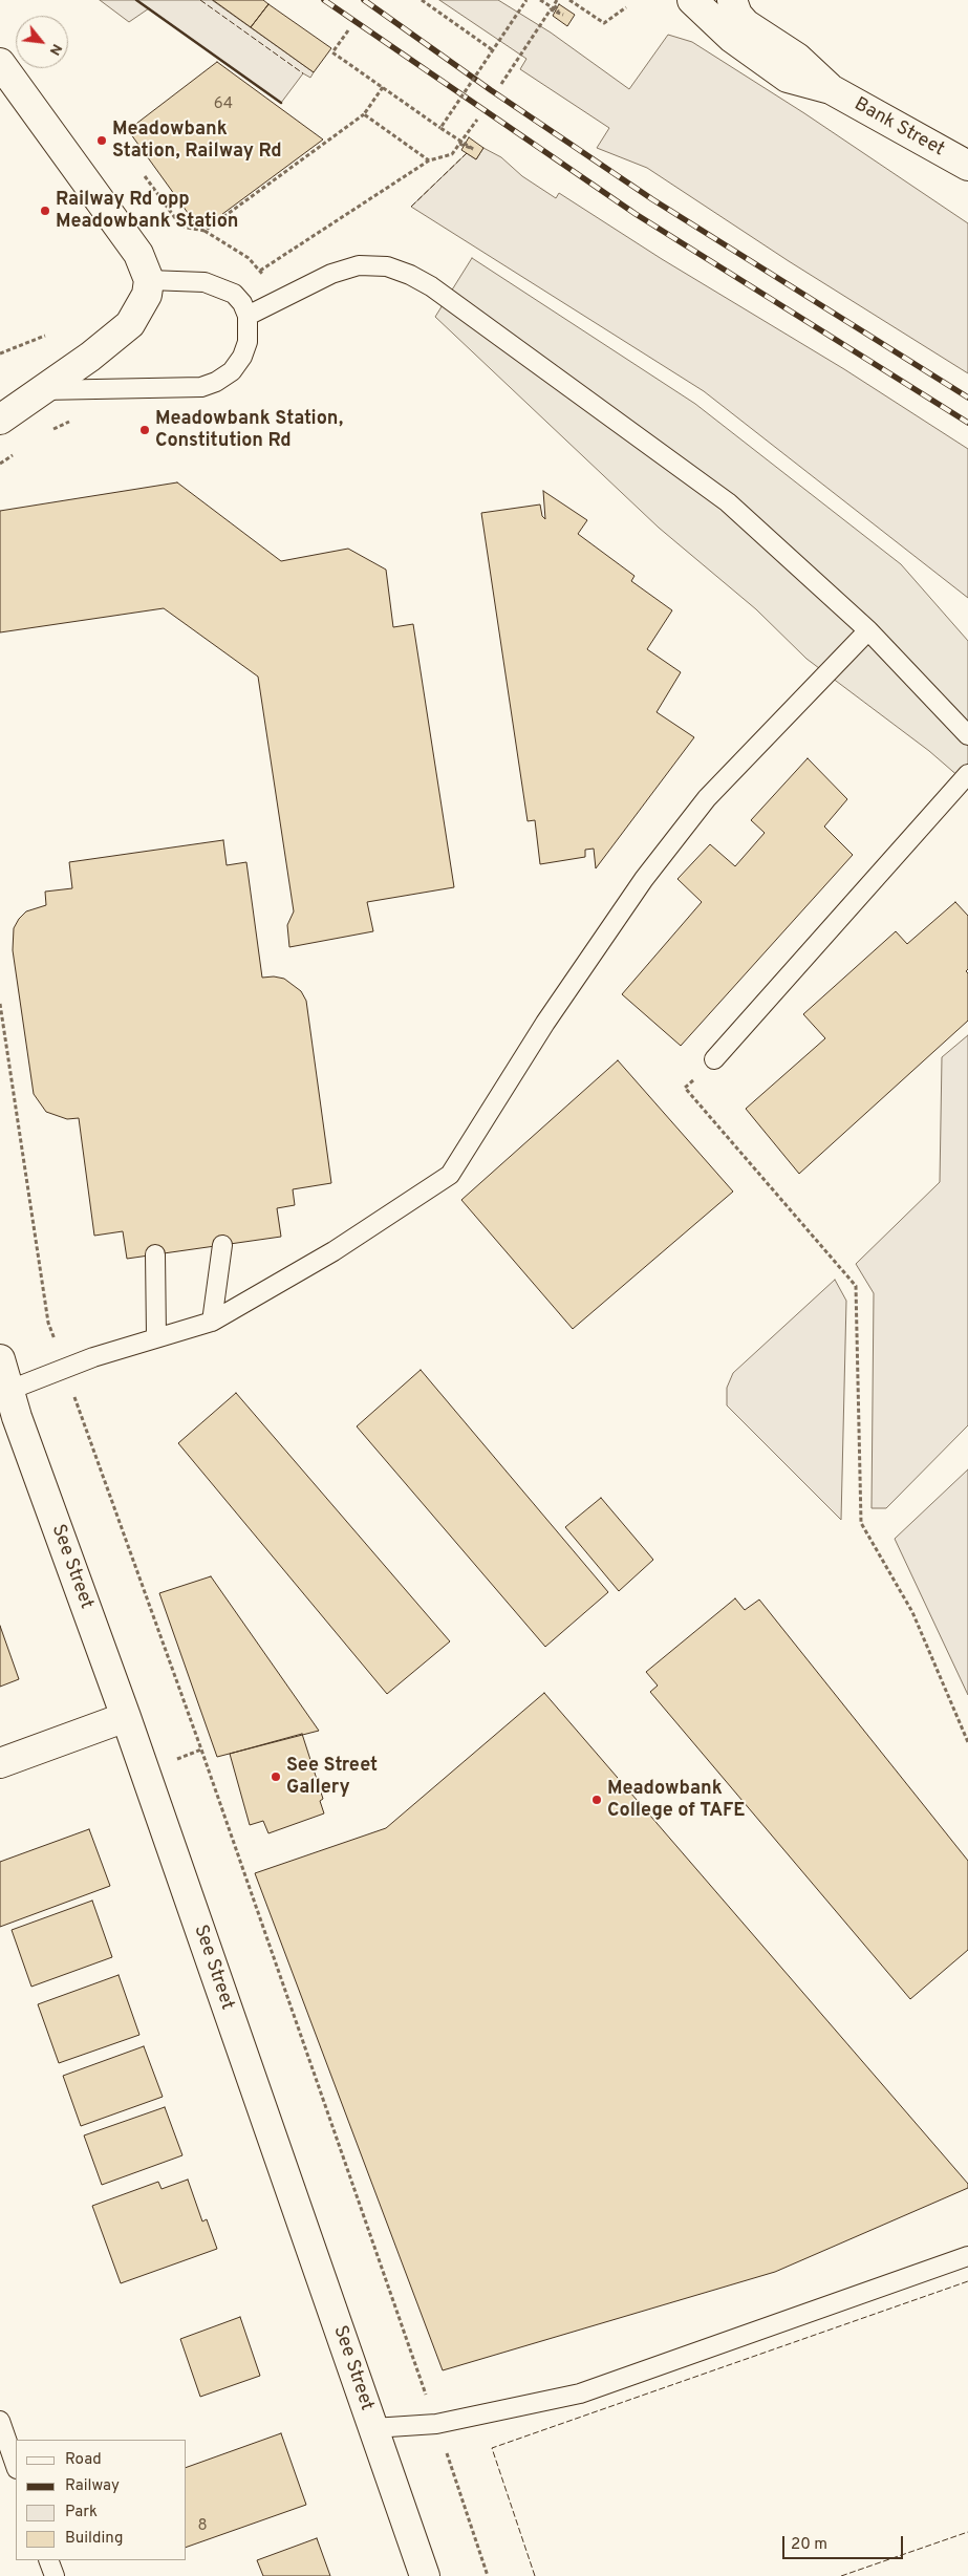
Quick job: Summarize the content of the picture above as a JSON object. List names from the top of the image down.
{
  "streets": {
    "street": ["Bank Street", "See Street"]
  },
  "places": [
    "Meadowbank Station, Railway Rd",
    "Railway Rd opp Meadowbank Station",
    "Meadowbank Station, Constitution Rd",
    "See Street Gallery",
    "Meadowbank College of TAFE"
  ],
  "house_numbers": ["64", "8"],
  "legend": [
    "Road",
    "Railway",
    "Park",
    "Building"
  ],
  "scale_bar": "20 m",
  "north": "bottom right"
}
